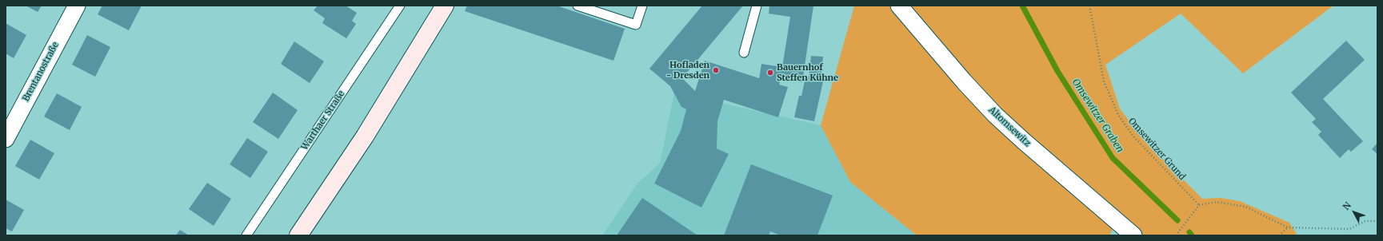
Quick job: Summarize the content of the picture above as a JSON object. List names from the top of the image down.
{
  "streets": {
    "street": ["Brentanostraße", "Altomsewitz"],
    "lane": ["Warthaer Straße"],
    "path": ["Omsewitzer Grund"]
  },
  "water": ["Omsewitzer Graben"],
  "places": ["Hofladen - Dresden", "Bauernhof Steffen Kühne"],
  "north": "top left"
}
